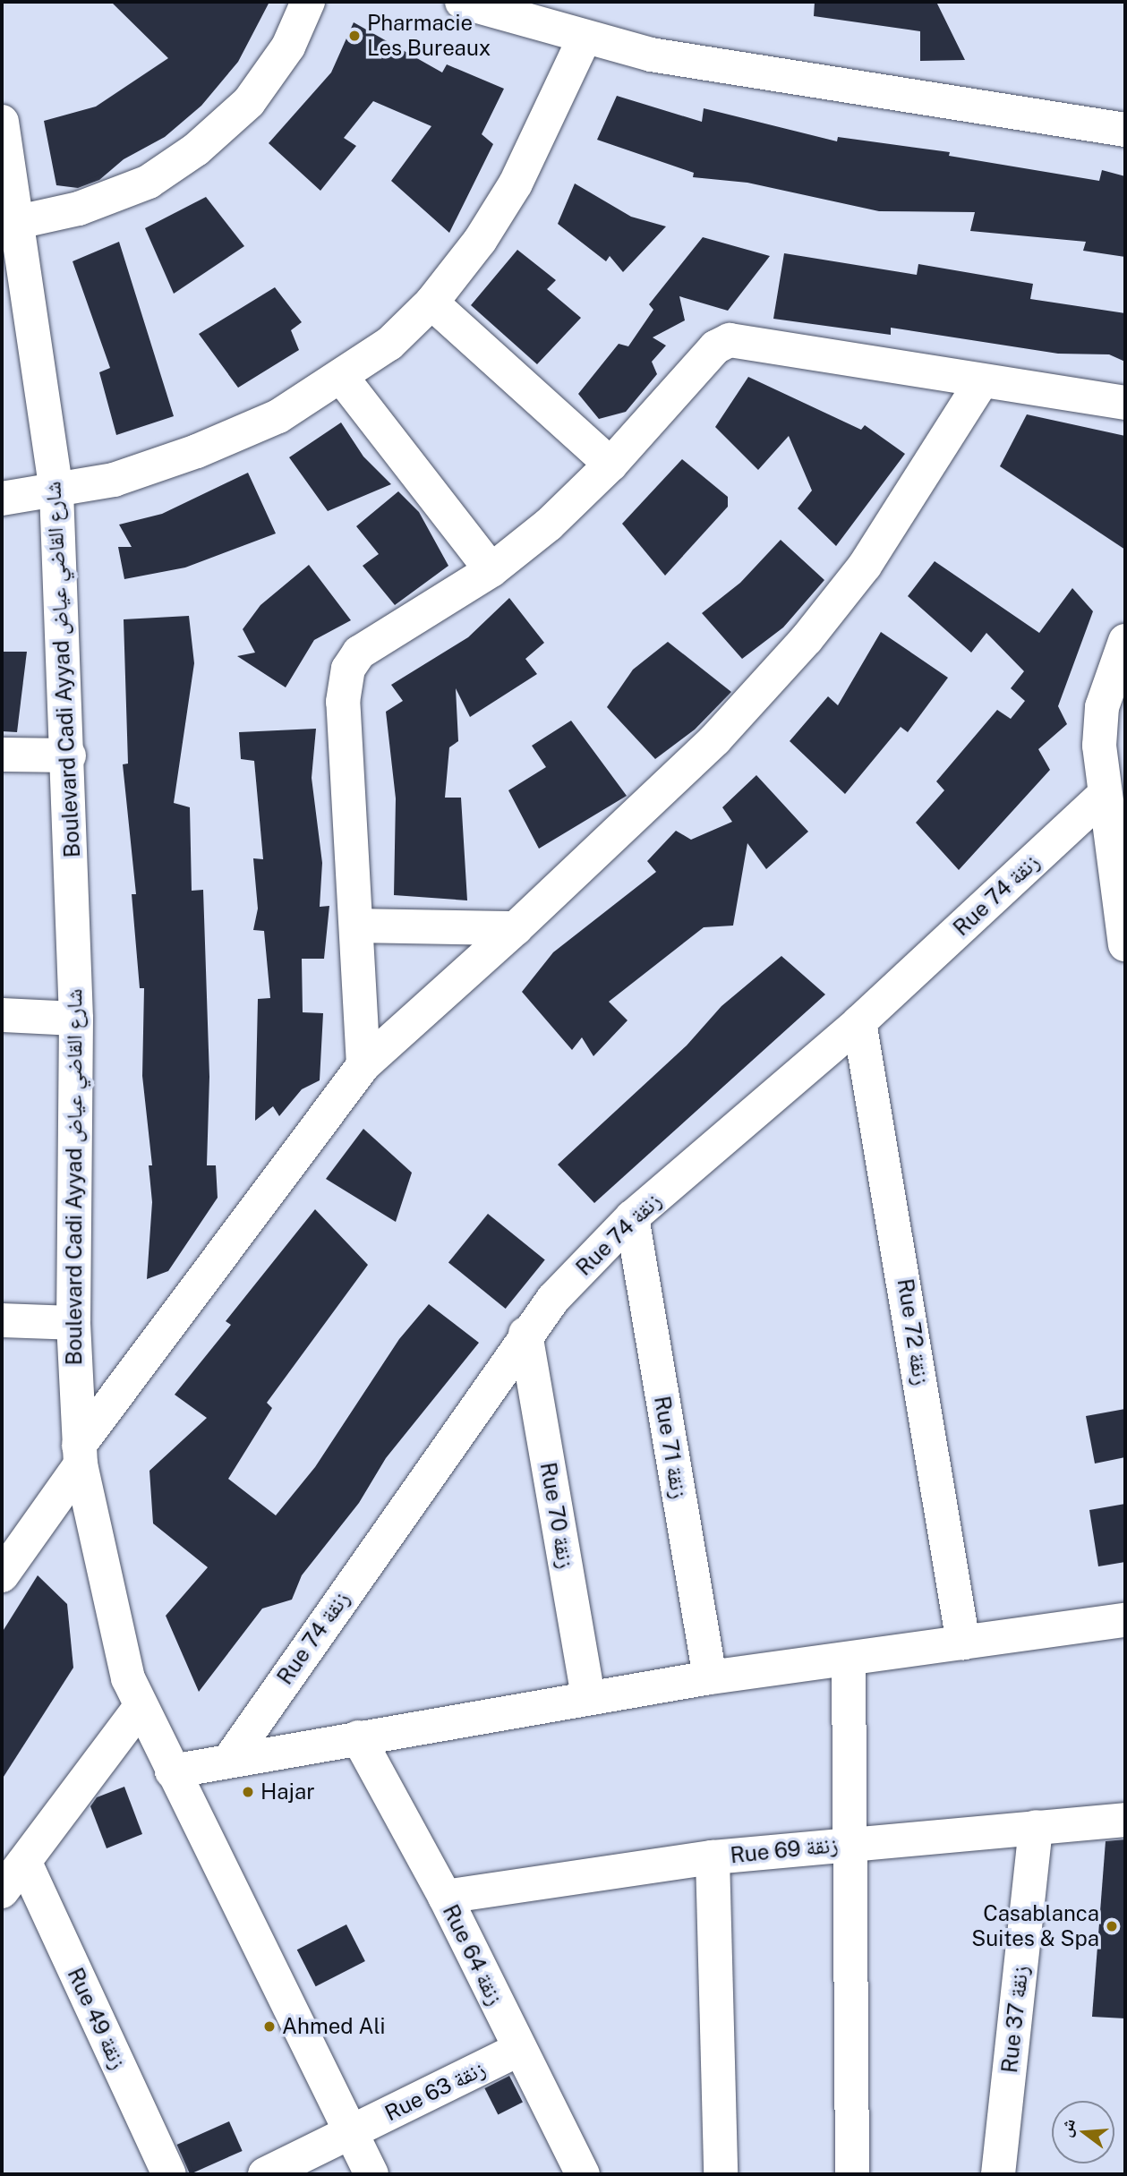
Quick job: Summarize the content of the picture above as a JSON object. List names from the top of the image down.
{
  "streets": {
    "street": [
      "Boulevard Cadi Ayyad شارع القاضي عياض",
      "Rue 74 زنقة",
      "Rue 72 زنقة",
      "Rue 71 زنقة",
      "Rue 70 زنقة",
      "Rue 69 زنقة",
      "Rue 64 زنقة",
      "Rue 49 زنقة",
      "Rue 37 زنقة",
      "Rue 63 زنقة"
    ]
  },
  "crossings": [
    ["Boulevard Cadi Ayyad شارع القاضي عياض", "Rue 63 زنقة"],
    ["Rue 74 زنقة", "Rue 72 زنقة"],
    ["Rue 74 زنقة", "Rue 71 زنقة"],
    ["Rue 74 زنقة", "Rue 70 زنقة"],
    ["Rue 69 زنقة", "Rue 64 زنقة"],
    ["Rue 69 زنقة", "Rue 37 زنقة"],
    ["Rue 64 زنقة", "Rue 63 زنقة"]
  ],
  "places": [
    "Pharmacie Les Bureaux",
    "Hajar",
    "Casablanca Suites & Spa",
    "Ahmed Ali"
  ],
  "north": "left"
}
